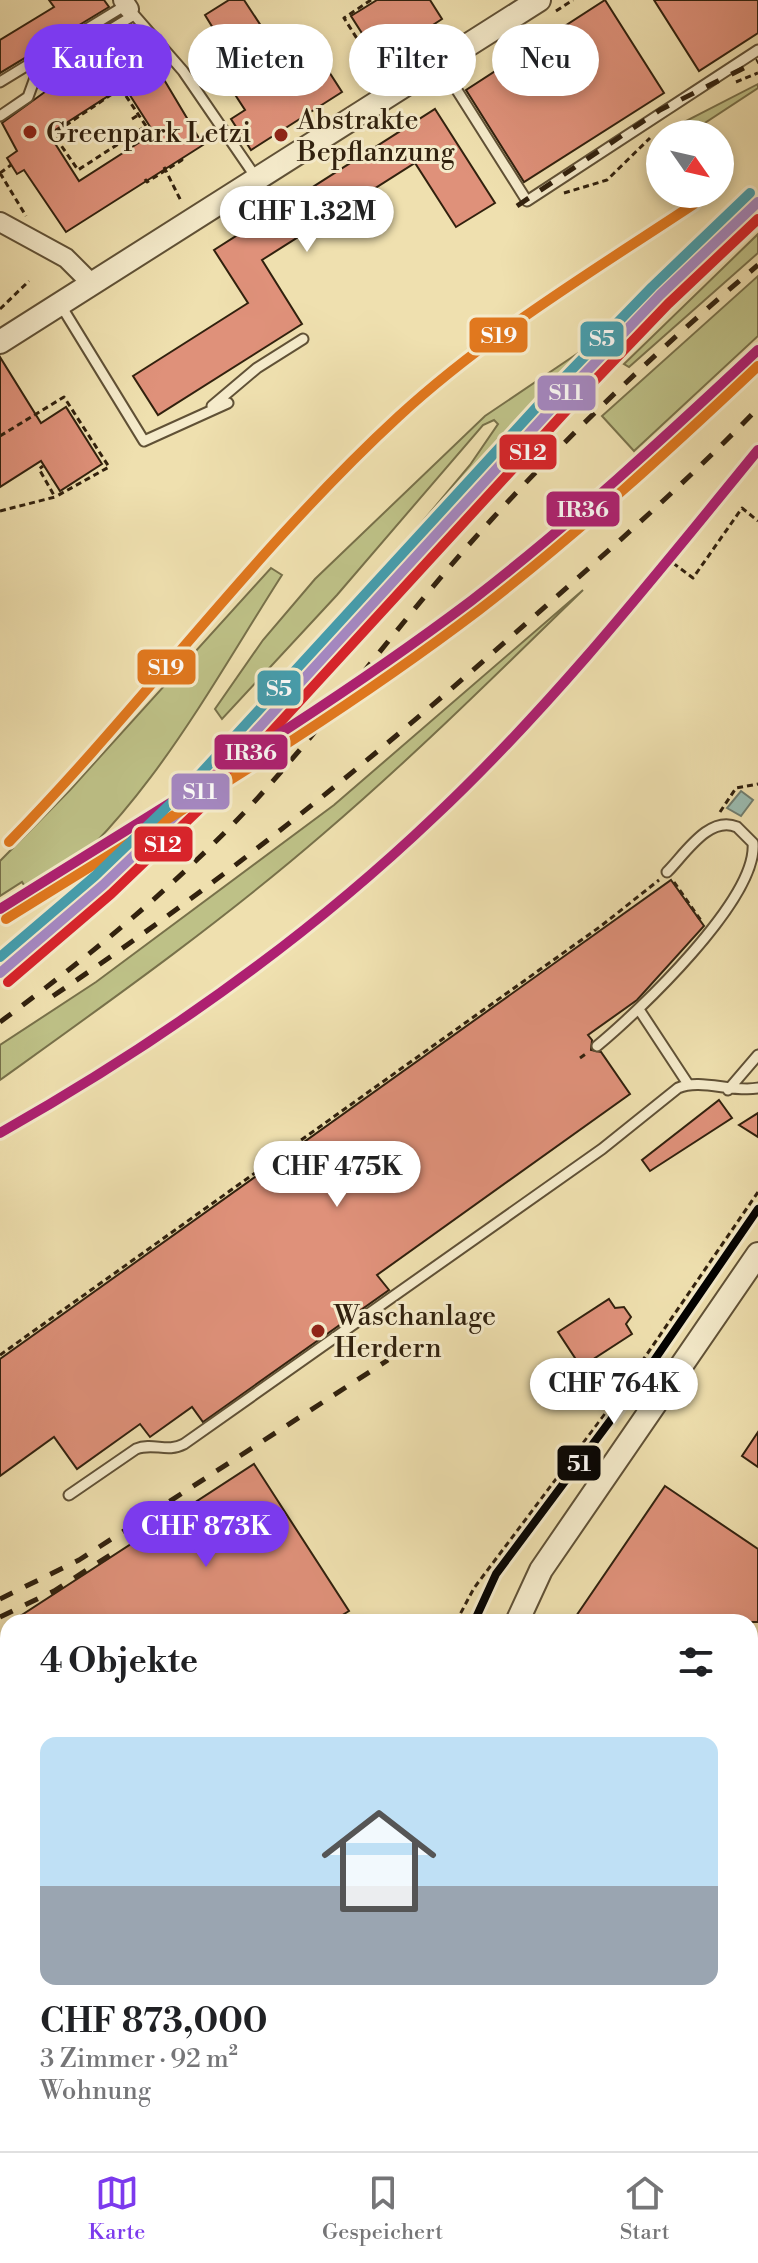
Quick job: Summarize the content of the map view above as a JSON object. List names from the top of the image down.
{
  "places": ["Greenpark Letzi", "Abstrakte Bepflanzung", "Waschanlage Herdern"],
  "lines": [
    "transit line S5",
    "transit line S11",
    "transit line S19",
    "transit line S12",
    "transit line IR36",
    "transit line 51"
  ],
  "north": "bottom right",
  "page": {
    "chip": [
      "Kaufen",
      "Mieten",
      "Filter",
      "Neu"
    ],
    "price": [
      "CHF 1.32M",
      "CHF 475K",
      "CHF 764K",
      "CHF 873K"
    ],
    "heading": "4 Objekte",
    "list": [
      {
        "name": "CHF 873,000",
        "note": "3 Zimmer · 92 m² · Wohnung"
      }
    ],
    "tabs": ["Karte", "Gespeichert", "Start"]
  }
}
